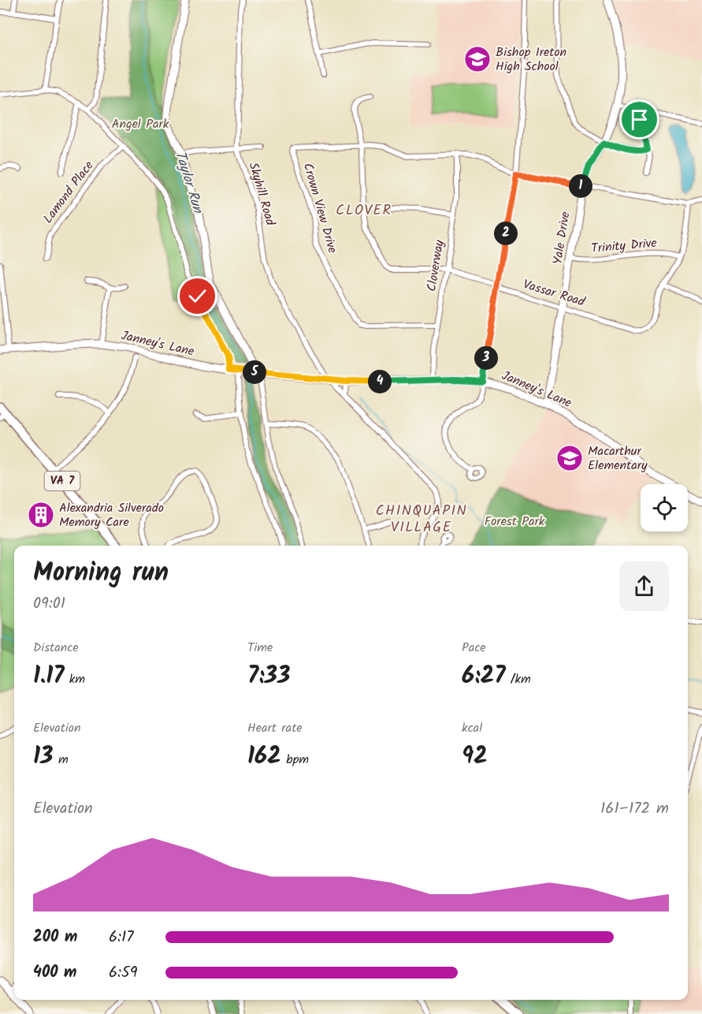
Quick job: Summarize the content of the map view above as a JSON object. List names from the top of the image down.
{
  "streets": {
    "main road": ["VA 7"],
    "street": [
      "Lamond Place",
      "Skyhill Road",
      "Crown View Drive",
      "Yale Drive",
      "Trinity Drive",
      "Cloverway",
      "Vassar Road",
      "Janney's Lane"
    ]
  },
  "crossings": [
    ["Skyhill Road", "Janney's Lane"],
    ["Crown View Drive", "Cloverway"],
    ["Crown View Drive", "Vassar Road"],
    ["Yale Drive", "Trinity Drive"],
    ["Yale Drive", "Vassar Road"],
    ["Yale Drive", "Janney's Lane"],
    ["Cloverway", "Vassar Road"],
    ["Cloverway", "Janney's Lane"]
  ],
  "districts": ["CLOVER", "CHINQUAPIN VILLAGE"],
  "water": ["Taylor Run"],
  "parks": ["Angel Park", "Forest Park"],
  "places": {
    "school or university": ["Bishop Ireton High School", "Macarthur Elementary"],
    "building": ["Alexandria Silverado Memory Care"]
  },
  "page": {
    "pins": [
      "1",
      "2",
      "3",
      "5",
      "4"
    ],
    "heading": ["Morning run", "09:01"],
    "stats": [
      ["Distance", "1.17 km"],
      ["Time", "7:33"],
      ["Pace", "6:27 /km"],
      ["Elevation", "13 m"],
      ["Heart rate", "162 bpm"],
      ["kcal", "92"]
    ],
    "chart": ["Elevation", "161–172 m"],
    "list": [
      {
        "name": "200 m",
        "note": "6:17"
      },
      {
        "name": "400 m",
        "note": "6:59"
      }
    ]
  }
}
